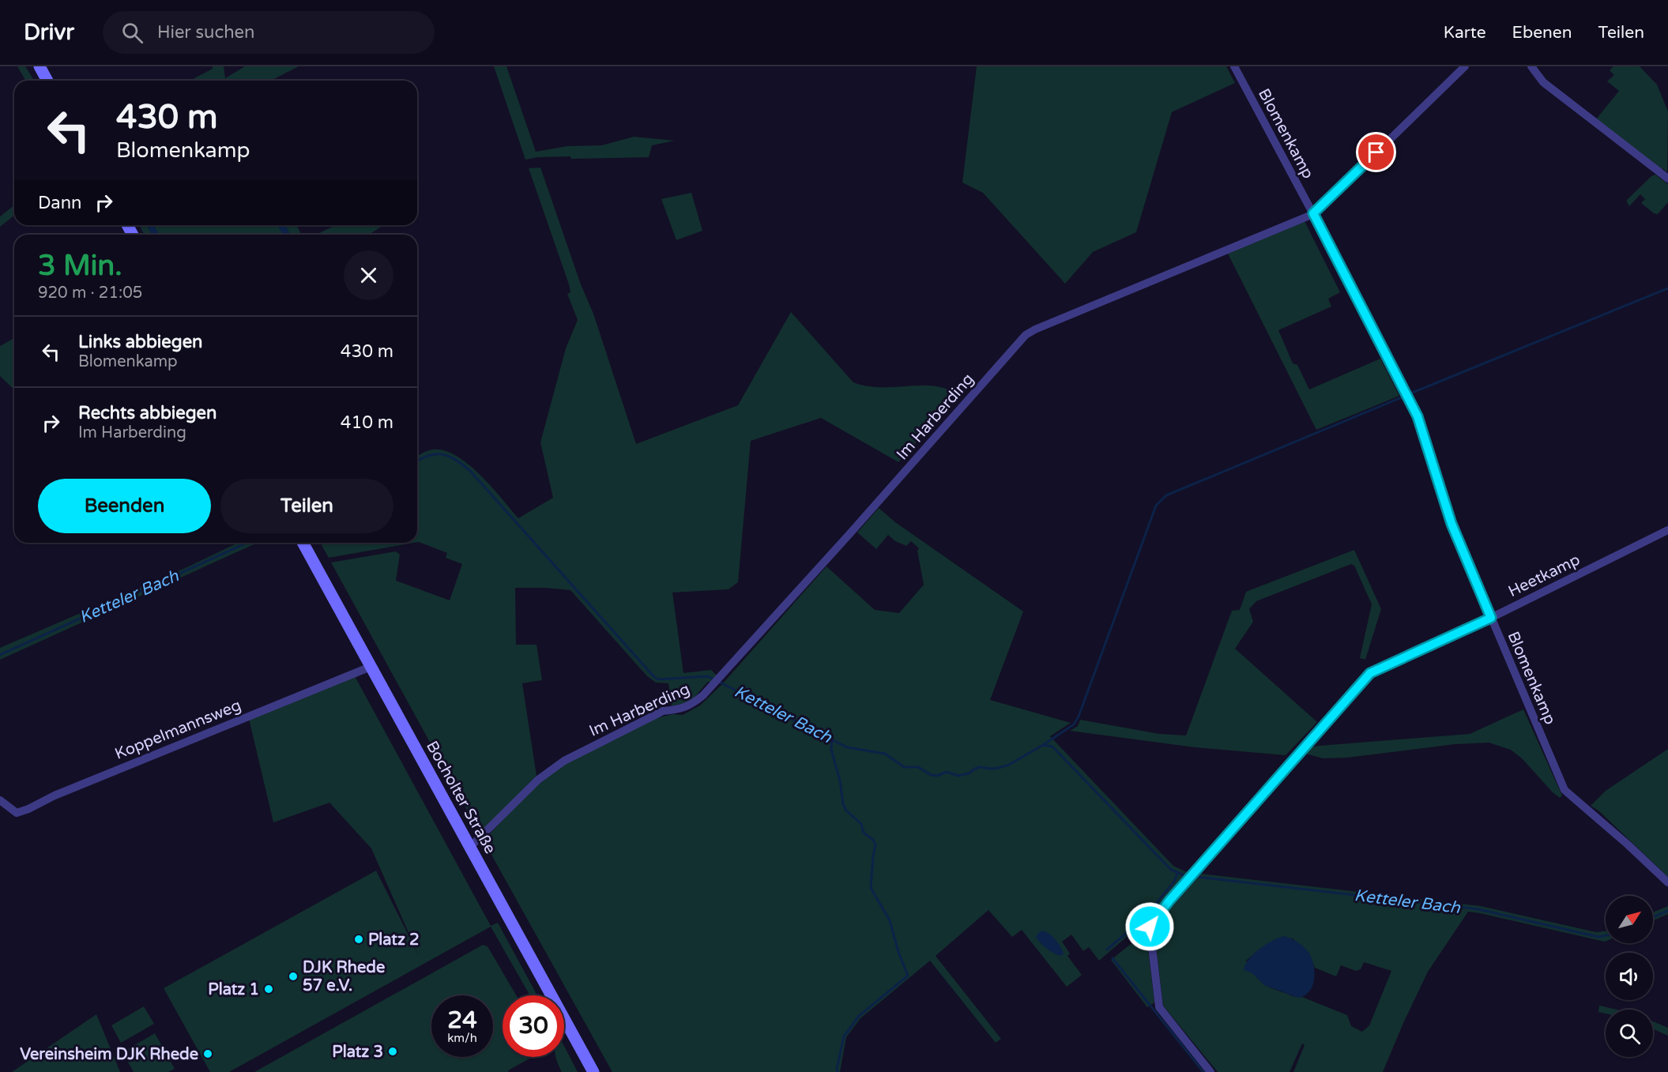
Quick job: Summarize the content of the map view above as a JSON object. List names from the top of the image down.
{
  "streets": {
    "main road": ["Bocholter Straße"],
    "street": [
      "Blomenkamp",
      "Im Harberding",
      "Heetkamp",
      "Koppelmannsweg"
    ]
  },
  "crossings": [
    ["Blomenkamp", "Im Harberding"],
    ["Blomenkamp", "Heetkamp"],
    ["Im Harberding", "Bocholter Straße"],
    ["Koppelmannsweg", "Bocholter Straße"]
  ],
  "water": ["Ketteler Bach"],
  "places": [
    "Platz 2",
    "DJK Rhede 57 e.V.",
    "Platz 1",
    "Platz 3",
    "Vereinsheim DJK Rhede"
  ],
  "north": "top right",
  "page": {
    "header": "Drivr",
    "search": "Hier suchen",
    "nav": ["Karte", "Ebenen", "Teilen"],
    "turn": ["430 m", "Blomenkamp"],
    "then": "Dann",
    "heading": ["3 Min.", "920 m · 21:05"],
    "list": [
      {
        "name": "Links abbiegen",
        "note": "Blomenkamp",
        "value": "430 m"
      },
      {
        "name": "Rechts abbiegen",
        "note": "Im Harberding",
        "value": "410 m"
      }
    ],
    "buttons": ["Beenden", "Teilen"],
    "speed": "24 km/h",
    "limit": "30"
  }
}
